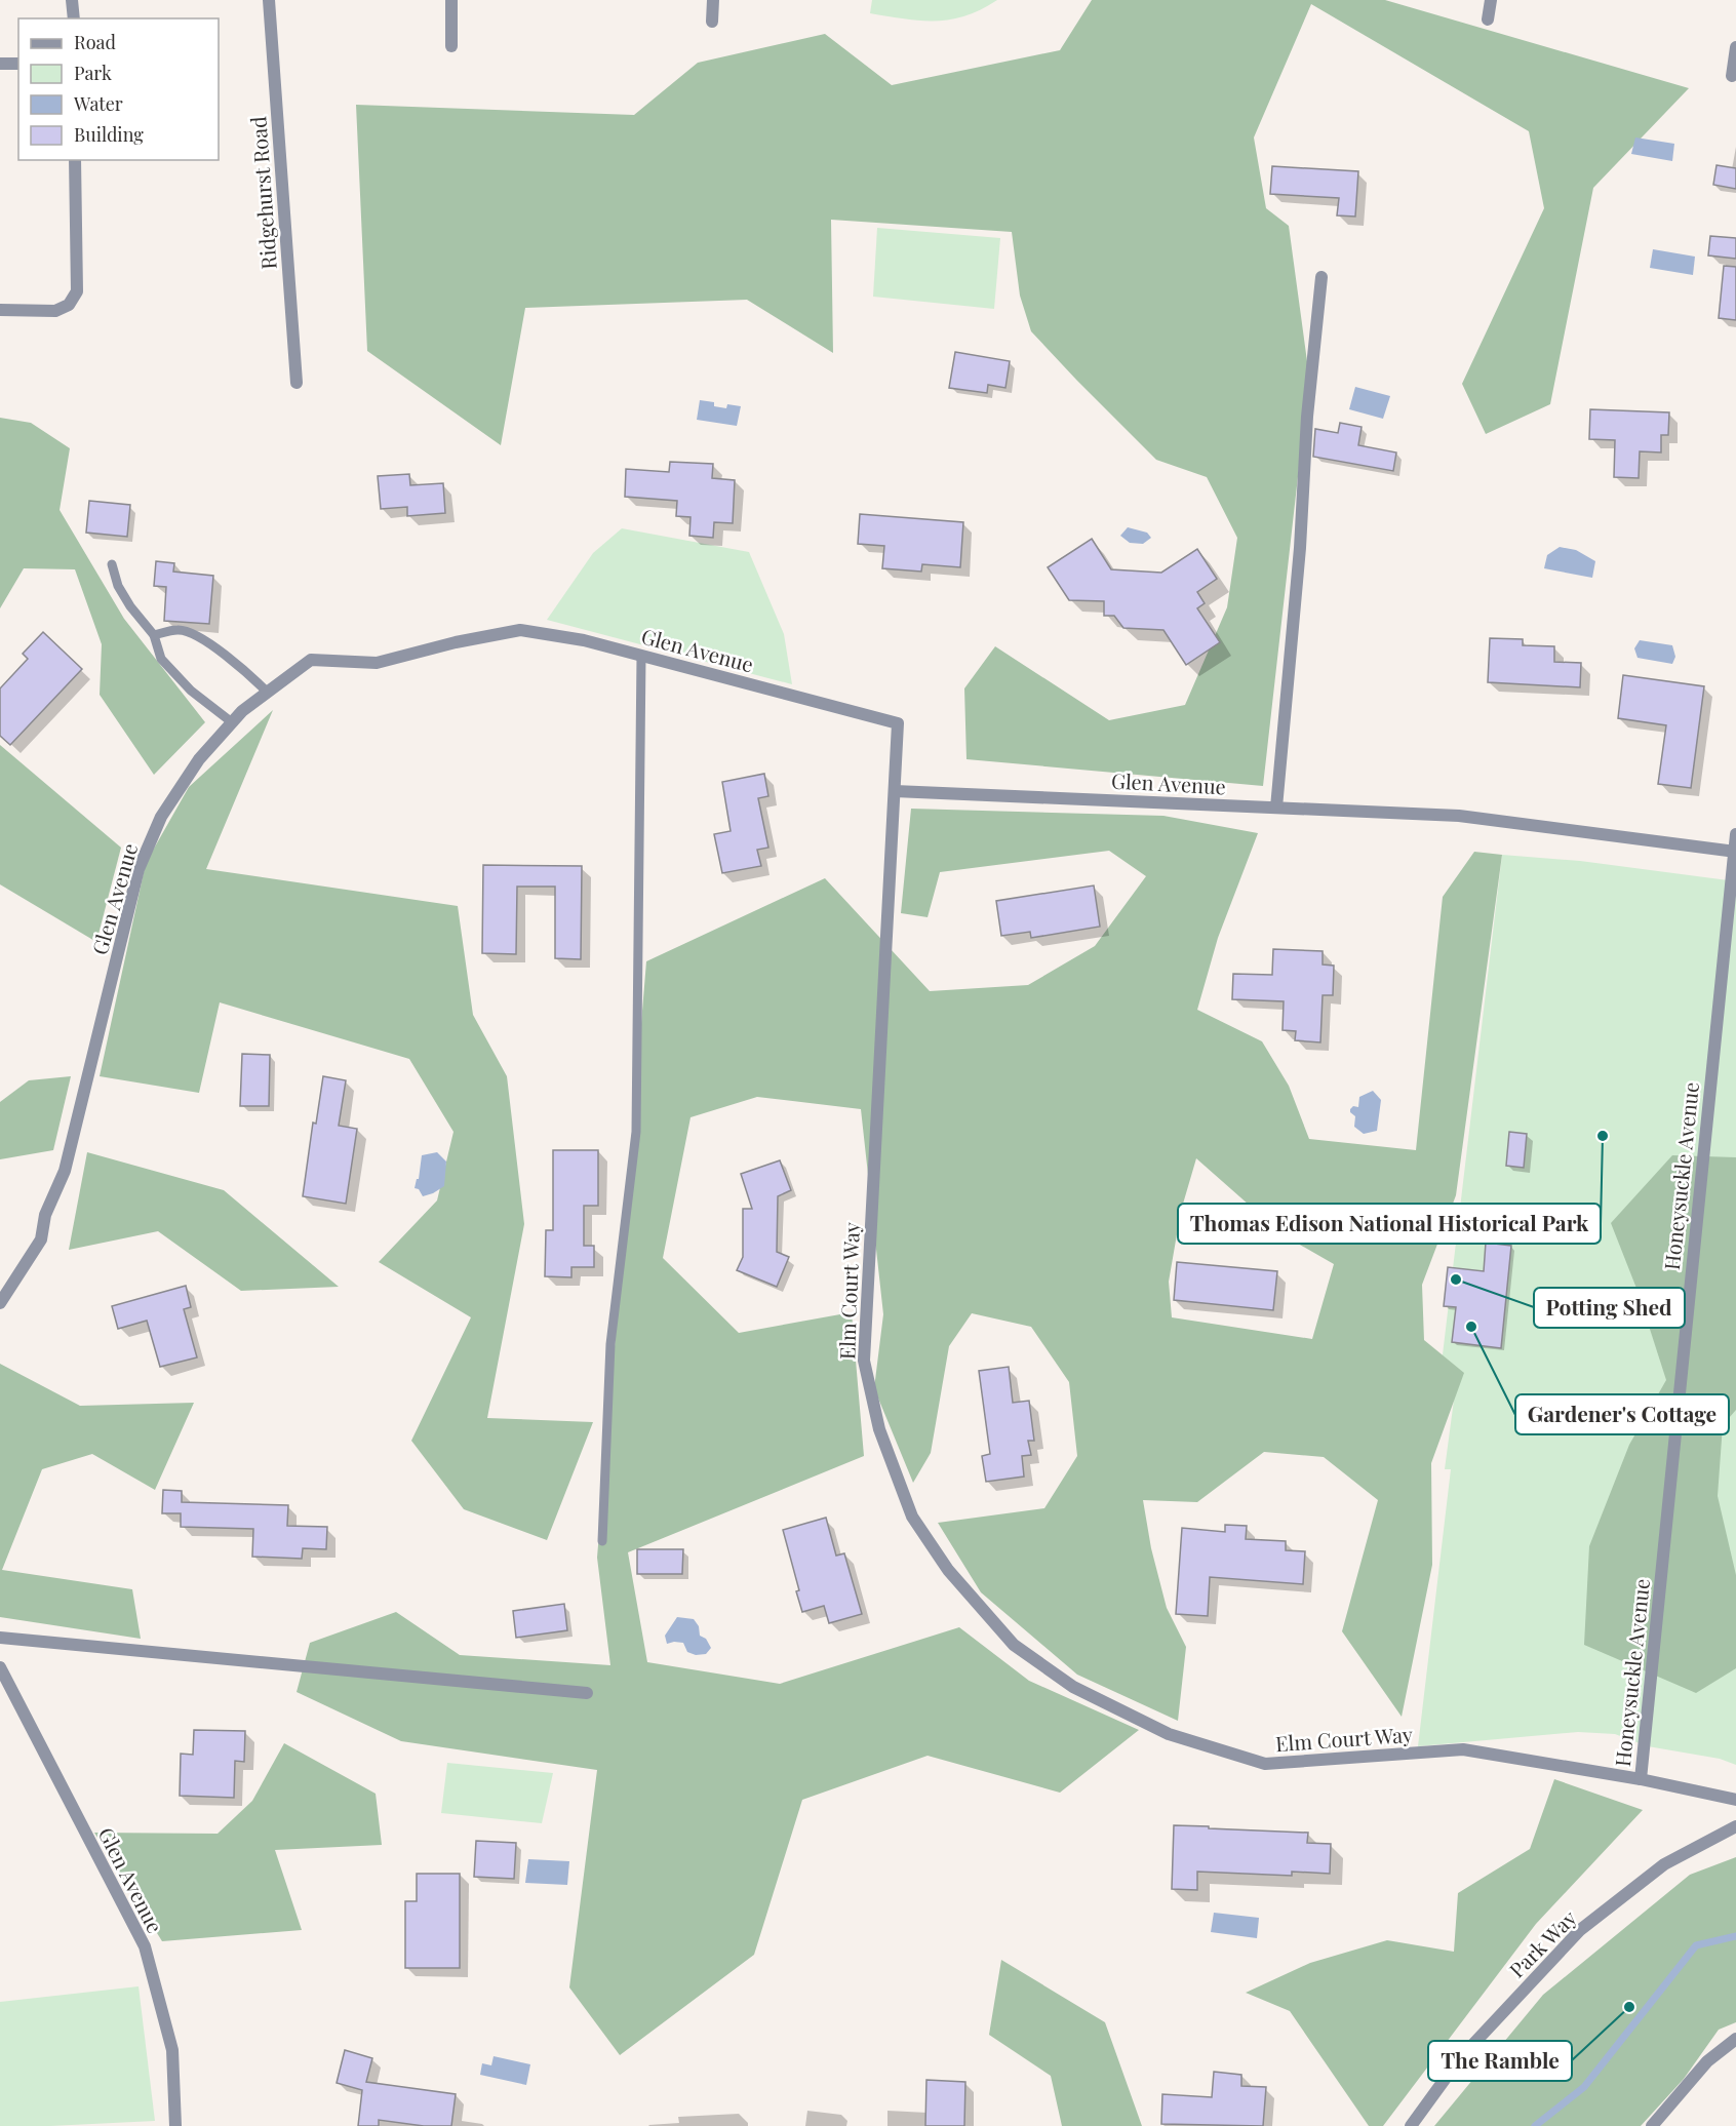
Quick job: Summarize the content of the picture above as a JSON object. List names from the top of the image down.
{
  "streets": {
    "street": [
      "Ridgehurst Road",
      "Glen Avenue",
      "Honeysuckle Avenue",
      "Elm Court Way",
      "Park Way"
    ]
  },
  "crossings": [
    ["Glen Avenue", "Honeysuckle Avenue"],
    ["Glen Avenue", "Elm Court Way"],
    ["Honeysuckle Avenue", "Elm Court Way"]
  ],
  "places": [
    "Thomas Edison National Historical Park",
    "Potting Shed",
    "Gardener's Cottage",
    "The Ramble"
  ],
  "legend": [
    "Road",
    "Park",
    "Water",
    "Building"
  ]
}
